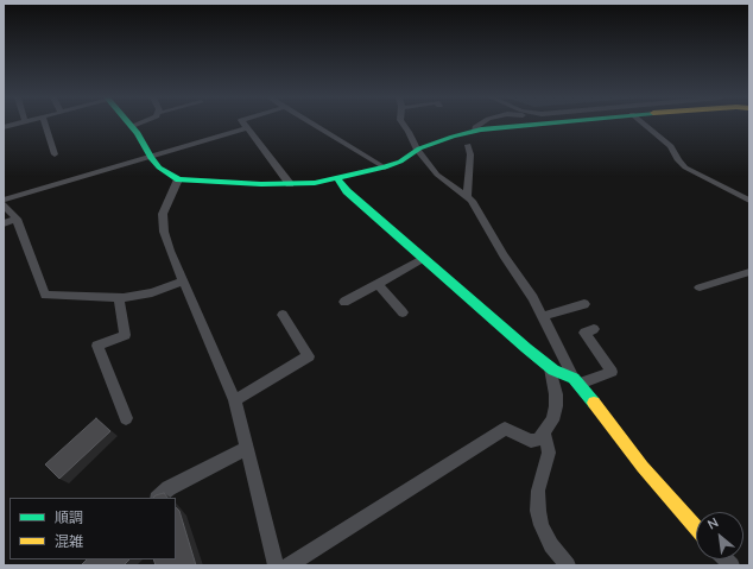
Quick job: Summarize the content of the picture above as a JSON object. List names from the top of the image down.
{
  "legend": ["順調", "混雑"],
  "north": "top left"
}
